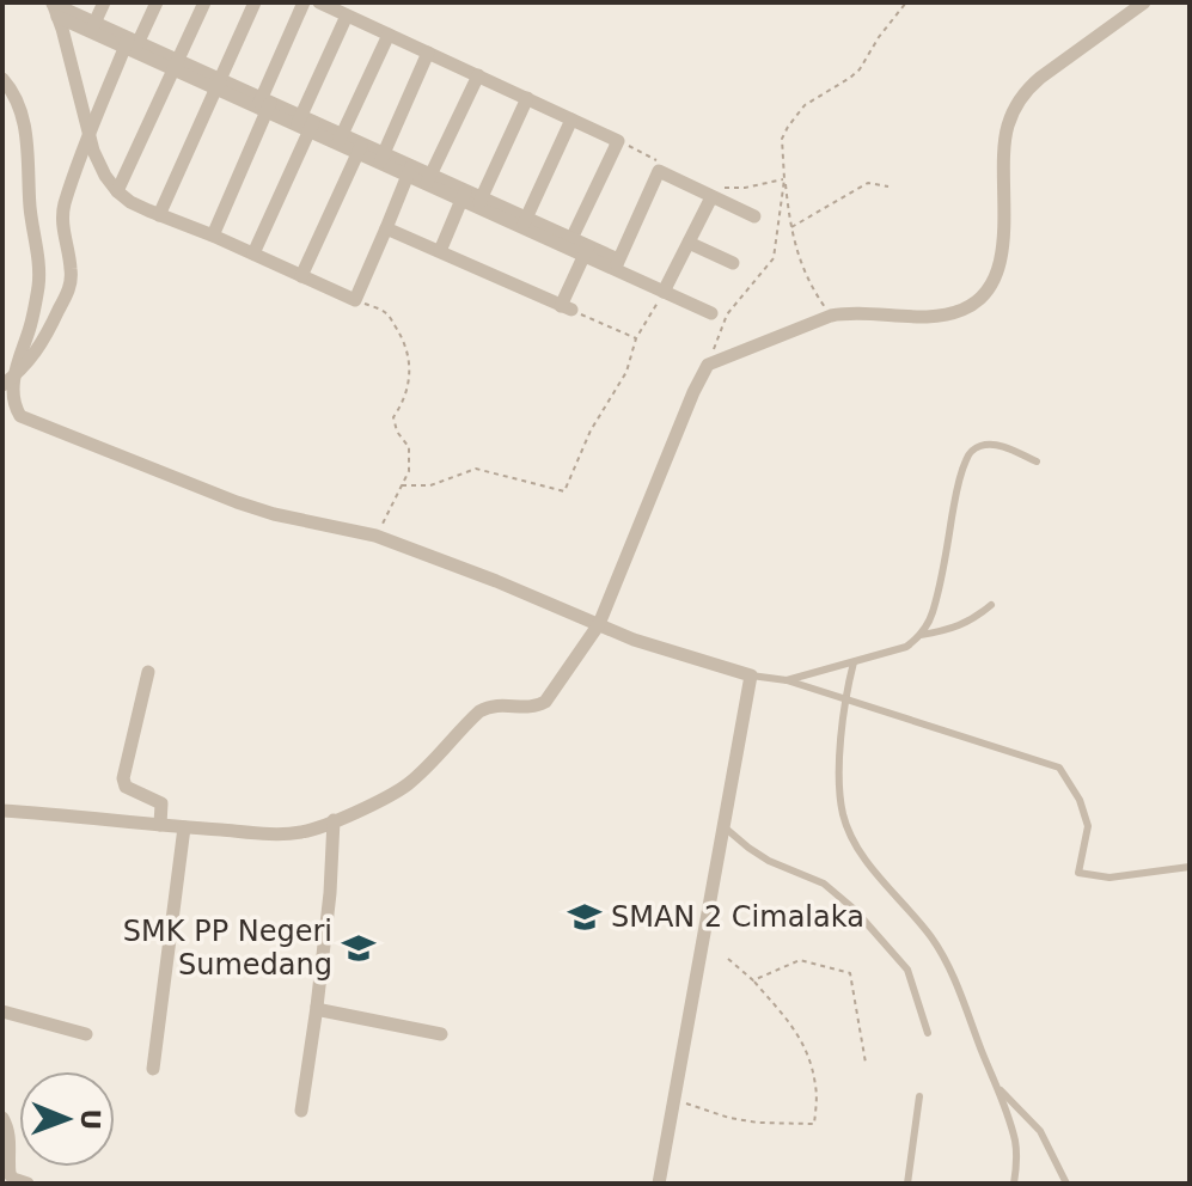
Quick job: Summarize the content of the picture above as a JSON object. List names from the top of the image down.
{
  "places": {
    "school or university": ["SMAN 2 Cimalaka", "SMK PP Negeri Sumedang"]
  },
  "north": "right"
}
